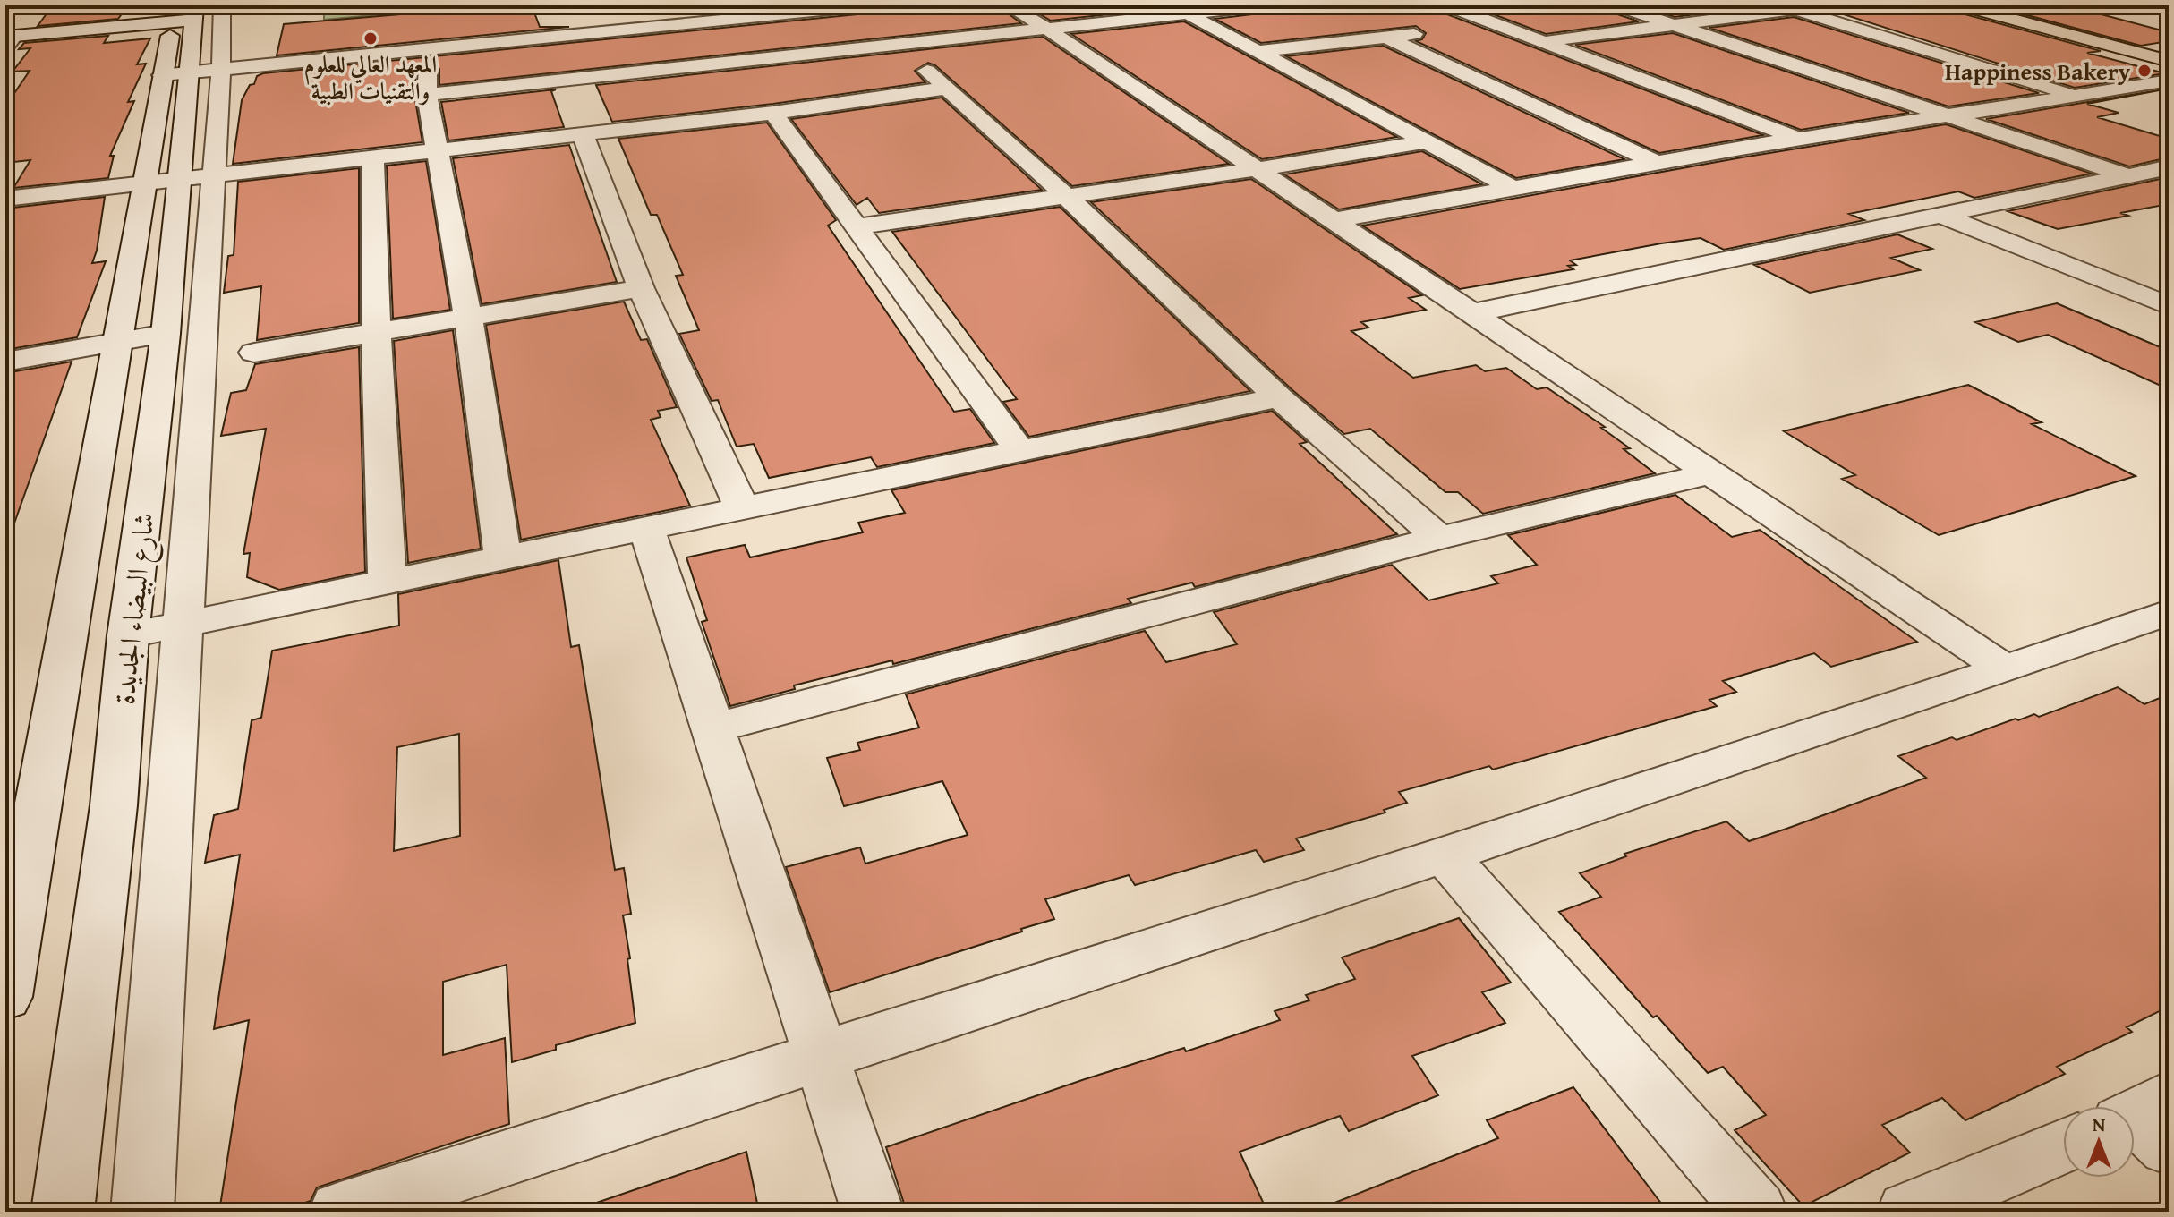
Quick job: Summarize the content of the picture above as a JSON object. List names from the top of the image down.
{
  "streets": {
    "street": ["شارع البيضاء الجديدة"]
  },
  "places": ["المعهد العالي للعلوم والتقنيات الطبية", "Happiness Bakery"],
  "north": "top"
}
